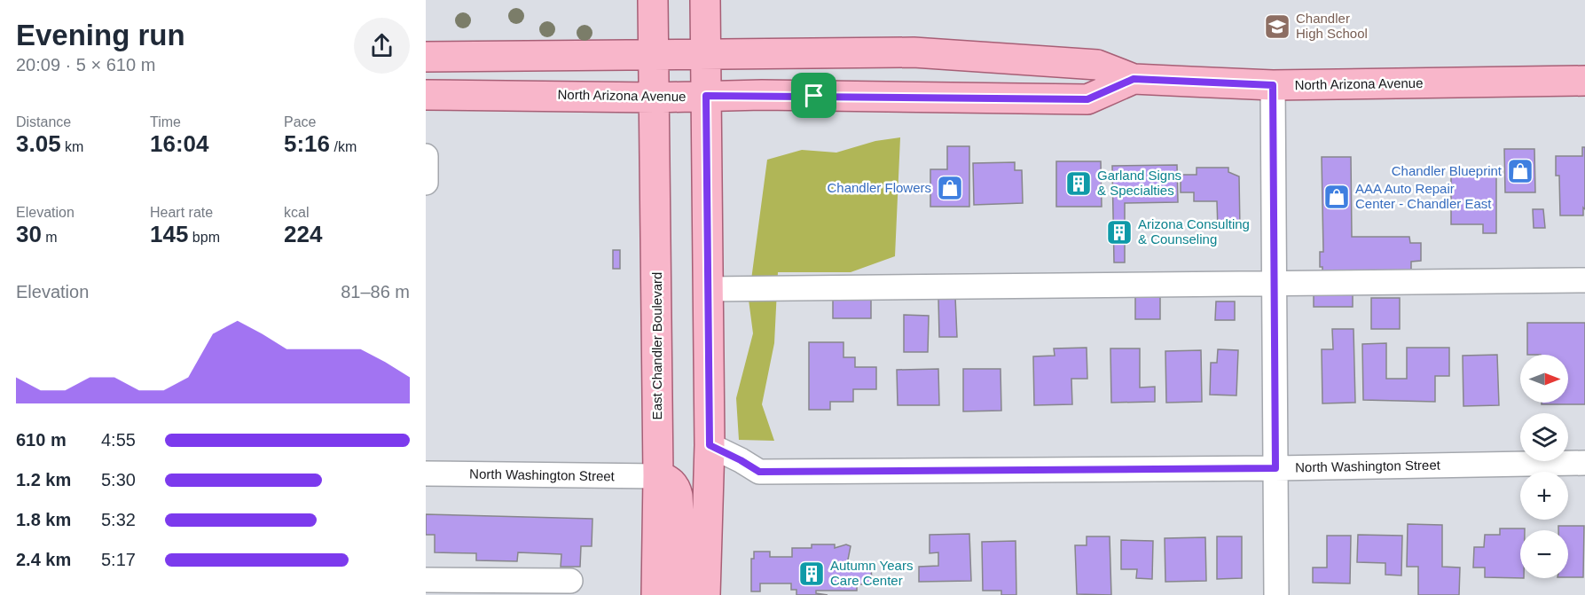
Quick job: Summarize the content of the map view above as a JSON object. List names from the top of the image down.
{
  "streets": {
    "main road": ["North Arizona Avenue", "East Chandler Boulevard"],
    "street": ["North Washington Street"]
  },
  "crossings": [
    ["North Arizona Avenue", "East Chandler Boulevard"],
    ["East Chandler Boulevard", "North Washington Street"]
  ],
  "places": {
    "school or university": ["Chandler High School"],
    "shop": ["Chandler Blueprint", "Chandler Flowers", "AAA Auto Repair Center - Chandler East"],
    "building": ["Garland Signs & Specialties", "Arizona Consulting & Counseling", "Autumn Years Care Center"]
  },
  "north": "right",
  "page": {
    "heading": ["Evening run", "20:09 · 5 × 610 m"],
    "stats": [
      ["Distance", "3.05 km"],
      ["Time", "16:04"],
      ["Pace", "5:16 /km"],
      ["Elevation", "30 m"],
      ["Heart rate", "145 bpm"],
      ["kcal", "224"]
    ],
    "chart": ["Elevation", "81–86 m"],
    "map_buttons": ["+", "−"],
    "list": [
      {
        "name": "610 m",
        "note": "4:55"
      },
      {
        "name": "1.2 km",
        "note": "5:30"
      },
      {
        "name": "1.8 km",
        "note": "5:32"
      },
      {
        "name": "2.4 km",
        "note": "5:17"
      }
    ]
  }
}
